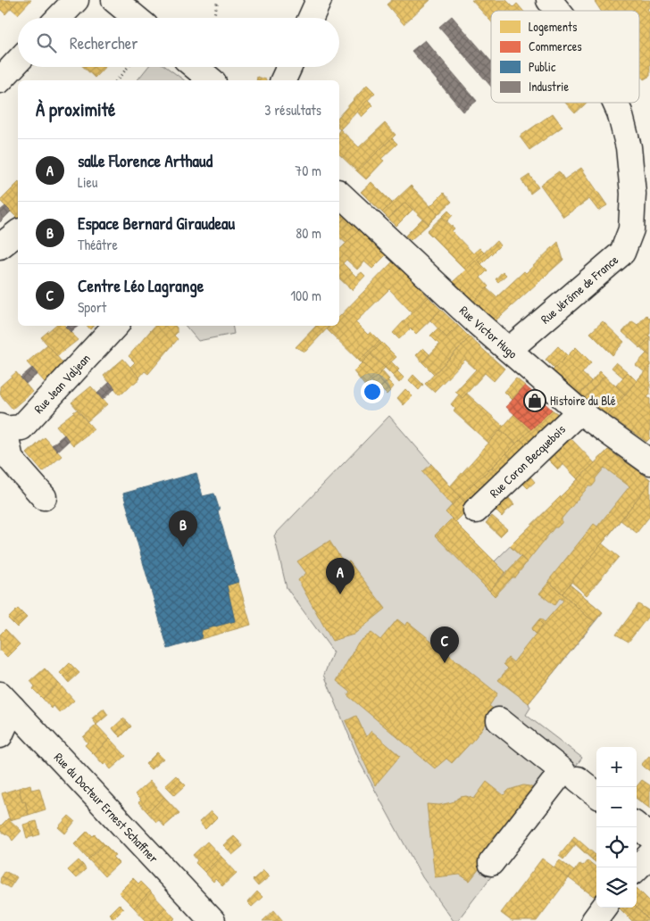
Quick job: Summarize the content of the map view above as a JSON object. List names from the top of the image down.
{
  "streets": {
    "street": [
      "Rue Jérôme de France",
      "Rue Victor Hugo",
      "Rue Jean Valjean",
      "Rue Coron Becquebois",
      "Rue du Docteur Ernest Schaffner"
    ]
  },
  "crossings": [
    ["Rue Jérôme de France", "Rue Victor Hugo"],
    ["Rue Victor Hugo", "Rue Coron Becquebois"]
  ],
  "places": {
    "shop": ["Histoire du Blé"]
  },
  "legend": [
    "Logements",
    "Commerces",
    "Public",
    "Industrie"
  ],
  "page": {
    "search": "Rechercher",
    "heading": ["À proximité", "3 résultats"],
    "list": [
      {
        "mark": "A",
        "name": "salle Florence Arthaud",
        "note": "Lieu",
        "value": "70 m"
      },
      {
        "mark": "B",
        "name": "Espace Bernard Giraudeau",
        "note": "Théâtre",
        "value": "80 m"
      },
      {
        "mark": "C",
        "name": "Centre Léo Lagrange",
        "note": "Sport",
        "value": "100 m"
      }
    ],
    "pins": ["B", "A", "C"],
    "map_buttons": ["+", "−"]
  }
}
